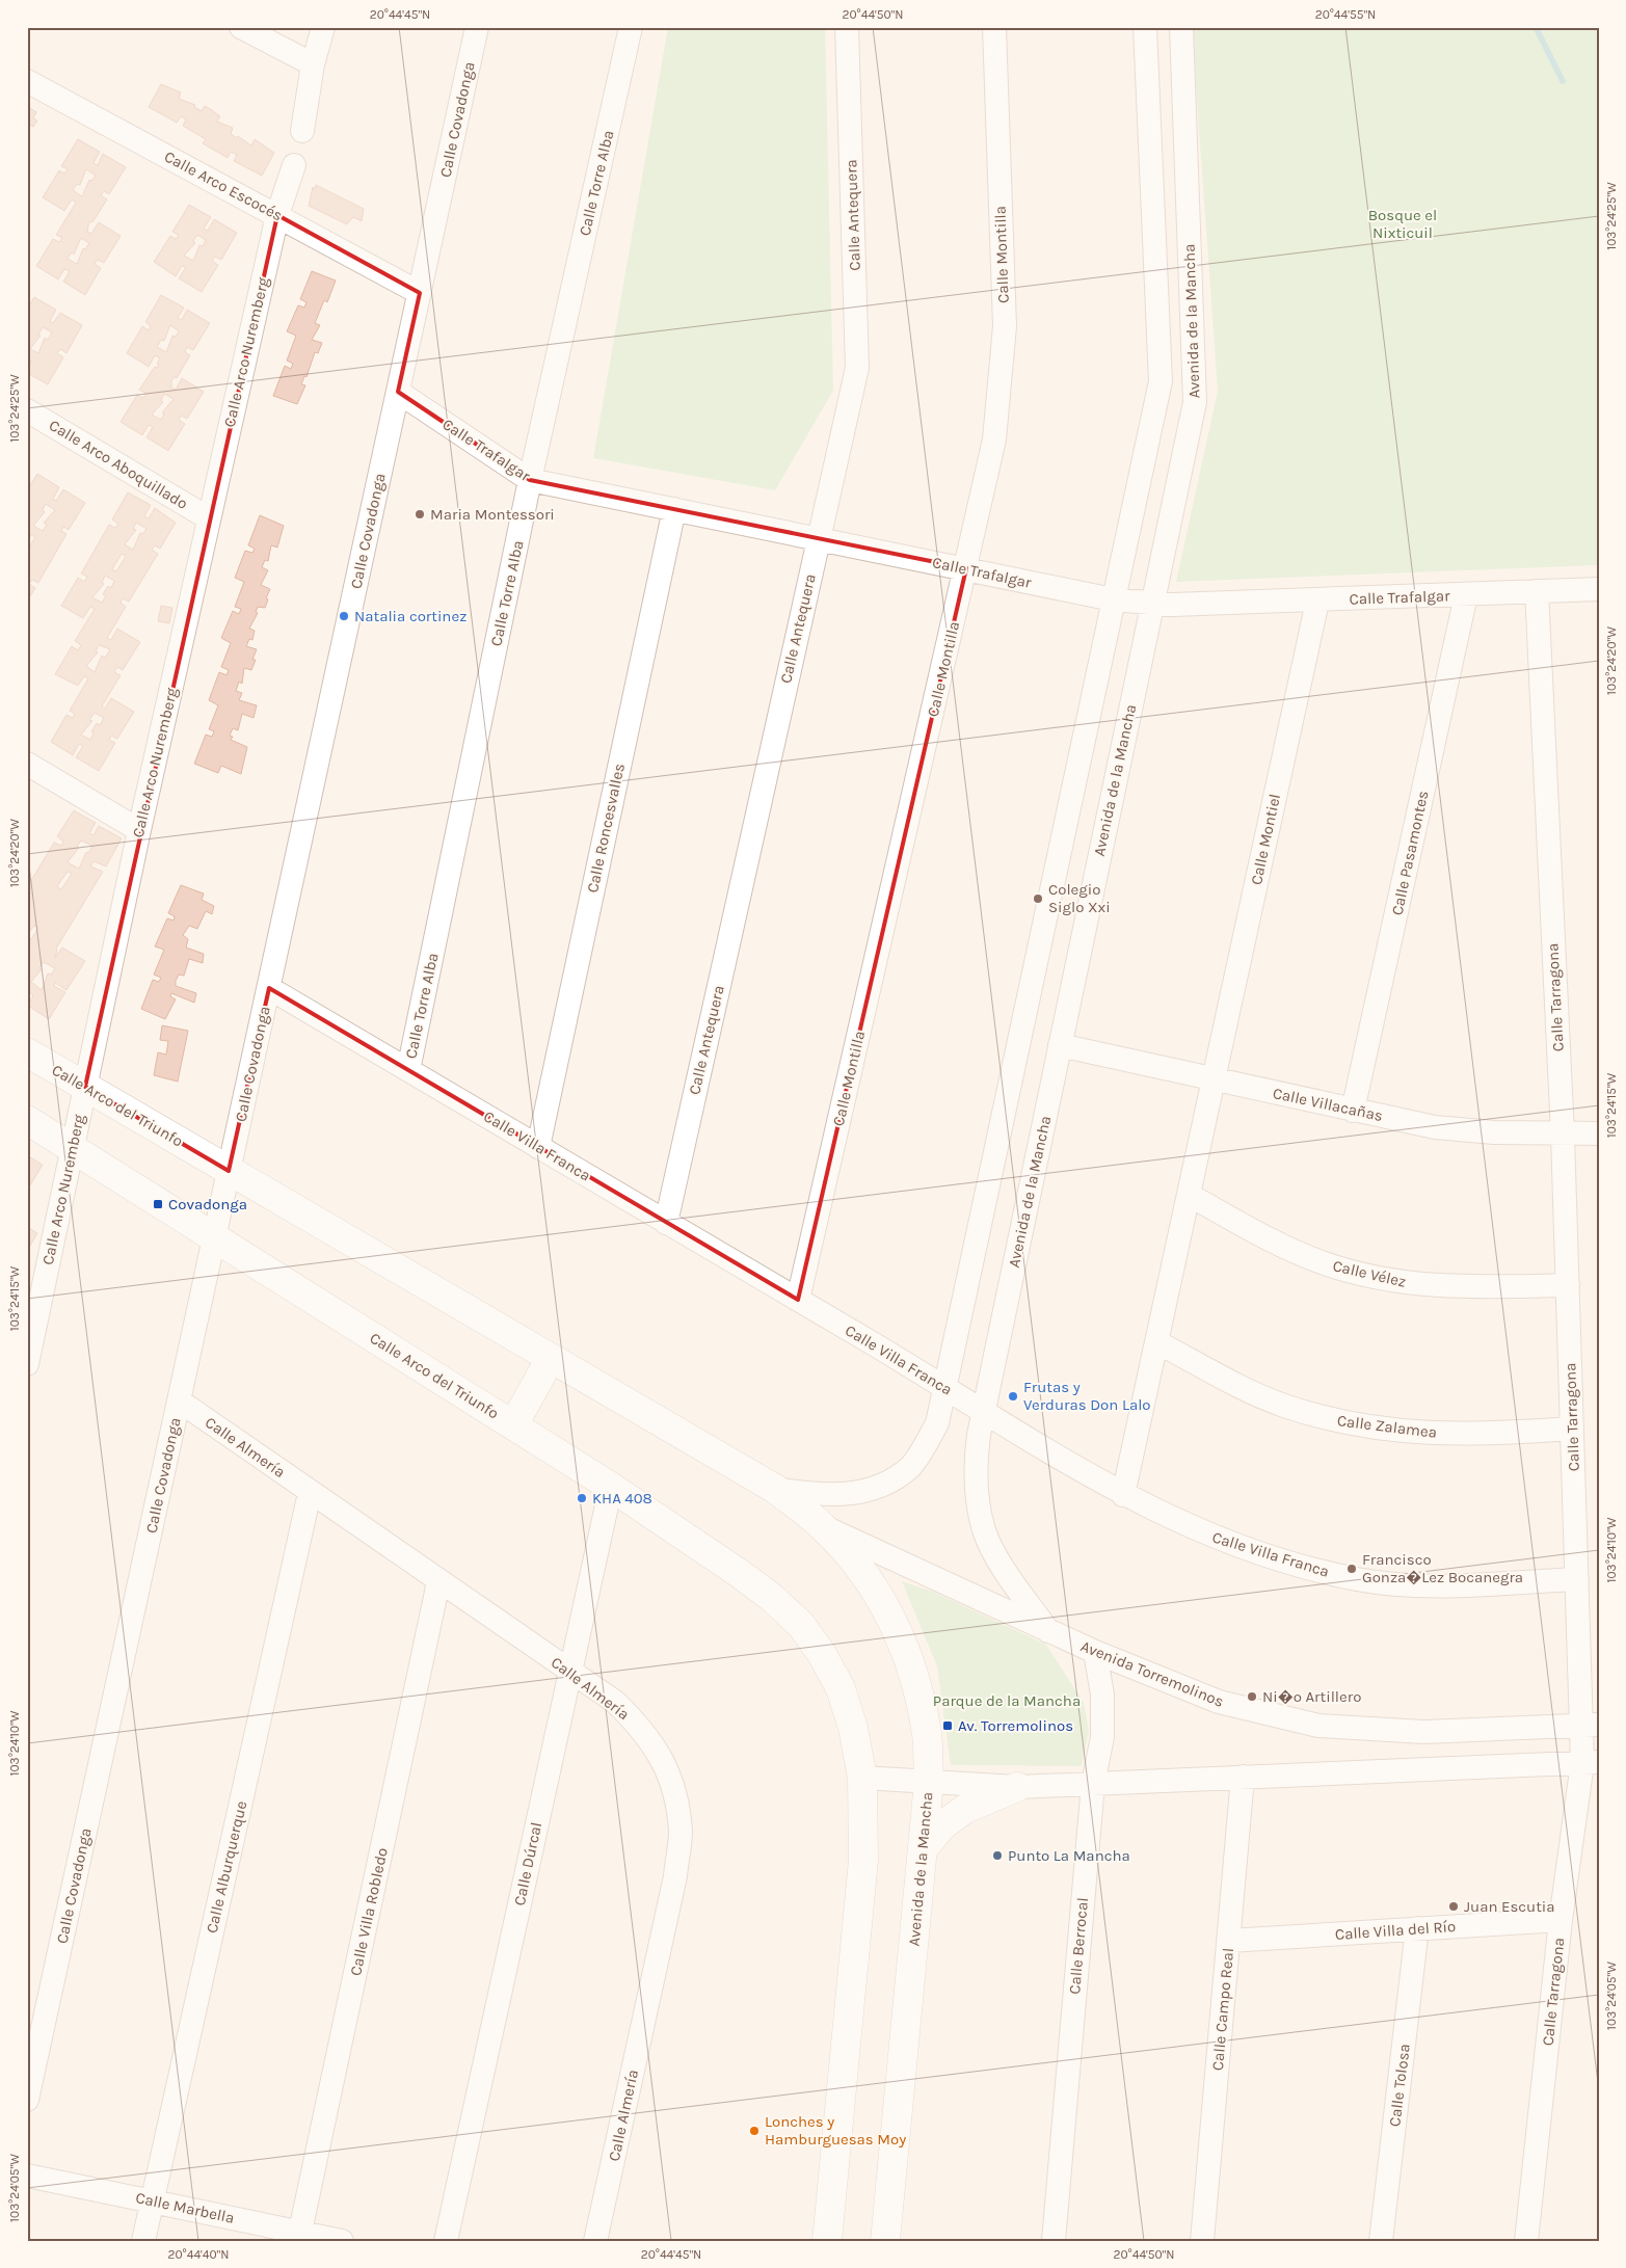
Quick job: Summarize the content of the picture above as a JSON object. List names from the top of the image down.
{
  "streets": {
    "street": [
      "Calle Covadonga",
      "Calle Torre Alba",
      "Calle Arco Escocés",
      "Calle Antequera",
      "Calle Montilla",
      "Avenida de la Mancha",
      "Calle Arco Nuremberg",
      "Calle Trafalgar",
      "Calle Arco Aboquillado",
      "Calle Roncesvalles",
      "Calle Montiel",
      "Calle Pasamontes",
      "Calle Tarragona",
      "Calle Villacañas",
      "Calle Arco del Triunfo",
      "Calle Villa Franca",
      "Calle Vélez",
      "Calle Zalamea",
      "Calle Almería",
      "Avenida Torremolinos",
      "Calle Dúrcal",
      "Calle Alburquerque",
      "Calle Villa Robledo",
      "Calle Villa del Río",
      "Calle Berrocal",
      "Calle Campo Real",
      "Calle Tolosa",
      "Calle Marbella"
    ]
  },
  "crossings": [
    ["Calle Covadonga", "Calle Arco Escocés"],
    ["Calle Covadonga", "Calle Trafalgar"],
    ["Calle Covadonga", "Calle Arco del Triunfo"],
    ["Calle Covadonga", "Calle Villa Franca"],
    ["Calle Covadonga", "Calle Almería"],
    ["Calle Torre Alba", "Calle Trafalgar"],
    ["Calle Torre Alba", "Calle Villa Franca"],
    ["Calle Arco Escocés", "Calle Arco Nuremberg"],
    ["Calle Antequera", "Calle Trafalgar"],
    ["Calle Antequera", "Calle Villa Franca"],
    ["Calle Montilla", "Calle Trafalgar"],
    ["Calle Montilla", "Calle Villa Franca"],
    ["Avenida de la Mancha", "Calle Trafalgar"],
    ["Avenida de la Mancha", "Calle Villacañas"],
    ["Avenida de la Mancha", "Calle Arco del Triunfo"],
    ["Avenida de la Mancha", "Calle Villa Franca"],
    ["Avenida de la Mancha", "Avenida Torremolinos"],
    ["Calle Arco Nuremberg", "Calle Arco Aboquillado"],
    ["Calle Arco Nuremberg", "Calle Arco del Triunfo"],
    ["Calle Trafalgar", "Calle Roncesvalles"],
    ["Calle Trafalgar", "Calle Montiel"],
    ["Calle Trafalgar", "Calle Pasamontes"],
    ["Calle Trafalgar", "Calle Tarragona"],
    ["Calle Roncesvalles", "Calle Villa Franca"],
    ["Calle Montiel", "Calle Villacañas"],
    ["Calle Montiel", "Calle Villa Franca"],
    ["Calle Montiel", "Calle Vélez"],
    ["Calle Montiel", "Calle Zalamea"],
    ["Calle Pasamontes", "Calle Villacañas"],
    ["Calle Tarragona", "Calle Villacañas"],
    ["Calle Tarragona", "Calle Villa Franca"],
    ["Calle Tarragona", "Calle Vélez"],
    ["Calle Tarragona", "Calle Zalamea"],
    ["Calle Tarragona", "Avenida Torremolinos"],
    ["Calle Tarragona", "Calle Villa del Río"],
    ["Calle Arco del Triunfo", "Avenida Torremolinos"],
    ["Calle Arco del Triunfo", "Calle Dúrcal"],
    ["Calle Almería", "Calle Dúrcal"],
    ["Calle Almería", "Calle Alburquerque"],
    ["Calle Almería", "Calle Villa Robledo"],
    ["Avenida Torremolinos", "Calle Berrocal"],
    ["Calle Alburquerque", "Calle Marbella"],
    ["Calle Villa Robledo", "Calle Marbella"],
    ["Calle Villa del Río", "Calle Campo Real"],
    ["Calle Villa del Río", "Calle Tolosa"]
  ],
  "parks": ["Bosque el Nixticuil", "Parque de la Mancha"],
  "places": {
    "other": [
      "Maria Montessori",
      "Natalia cortinez",
      "Colegio Siglo Xxi",
      "Frutas y Verduras Don Lalo",
      "KHA 408",
      "Francisco Gonza�Lez Bocanegra",
      "Ni�o Artillero",
      "Punto La Mancha",
      "Juan Escutia",
      "Lonches y Hamburguesas Moy"
    ],
    "transit": ["Covadonga", "Av. Torremolinos"]
  },
  "coordinates": [
    "20°44'45\"N",
    "20°44'50\"N",
    "20°44'55\"N",
    "103°24'25\"W",
    "103°24'20\"W",
    "103°24'15\"W",
    "103°24'10\"W",
    "103°24'05\"W",
    "20°44'40\"N"
  ]
}
